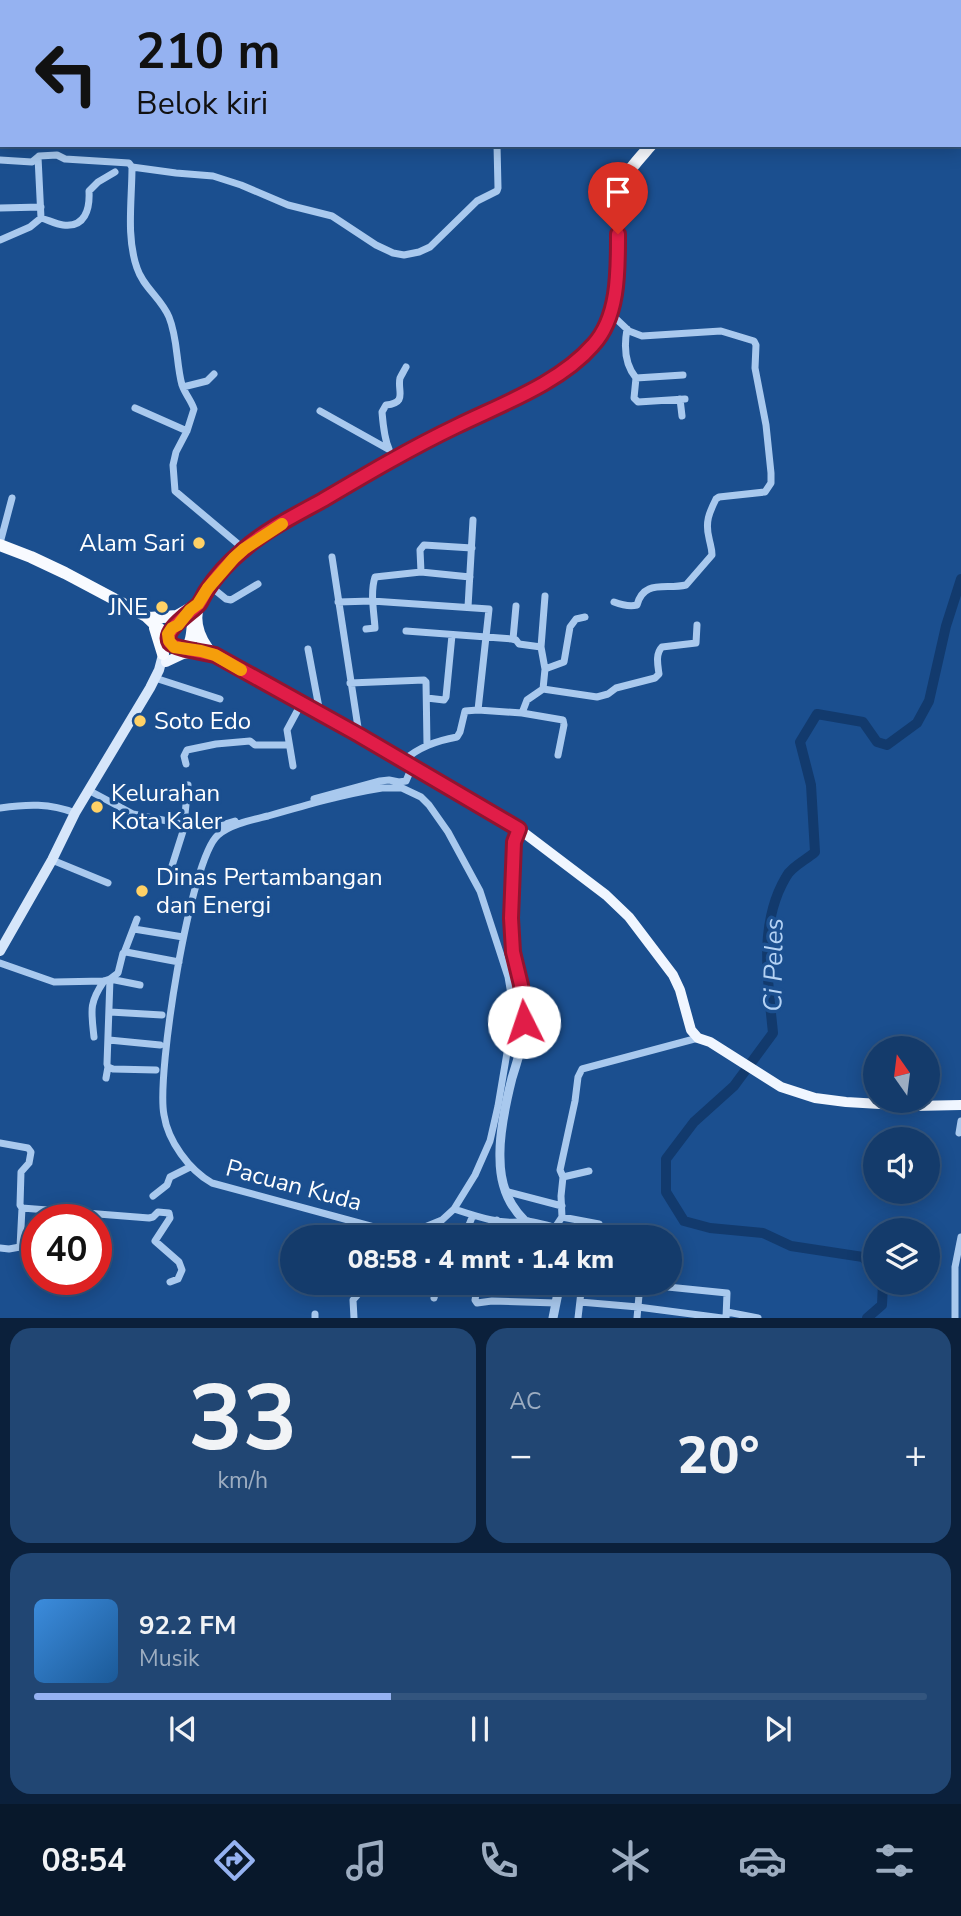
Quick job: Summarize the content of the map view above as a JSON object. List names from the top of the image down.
{
  "streets": {
    "street": ["Pacuan Kuda"]
  },
  "water": ["Ci Peles"],
  "places": [
    "Alam Sari",
    "JNE",
    "Soto Edo",
    "Kelurahan Kota Kaler",
    "Dinas Pertambangan dan Energi"
  ],
  "north": "top",
  "page": {
    "turn": ["210 m", "Belok kiri"],
    "limit": "40",
    "trip": "08:58 · 4 mnt · 1.4 km",
    "tile": [
      ["33", "km/h"],
      "AC"
    ],
    "heat": ["−", "20°", "+"],
    "song": ["92.2 FM", "Musik"],
    "tabs": "08:54"
  }
}
